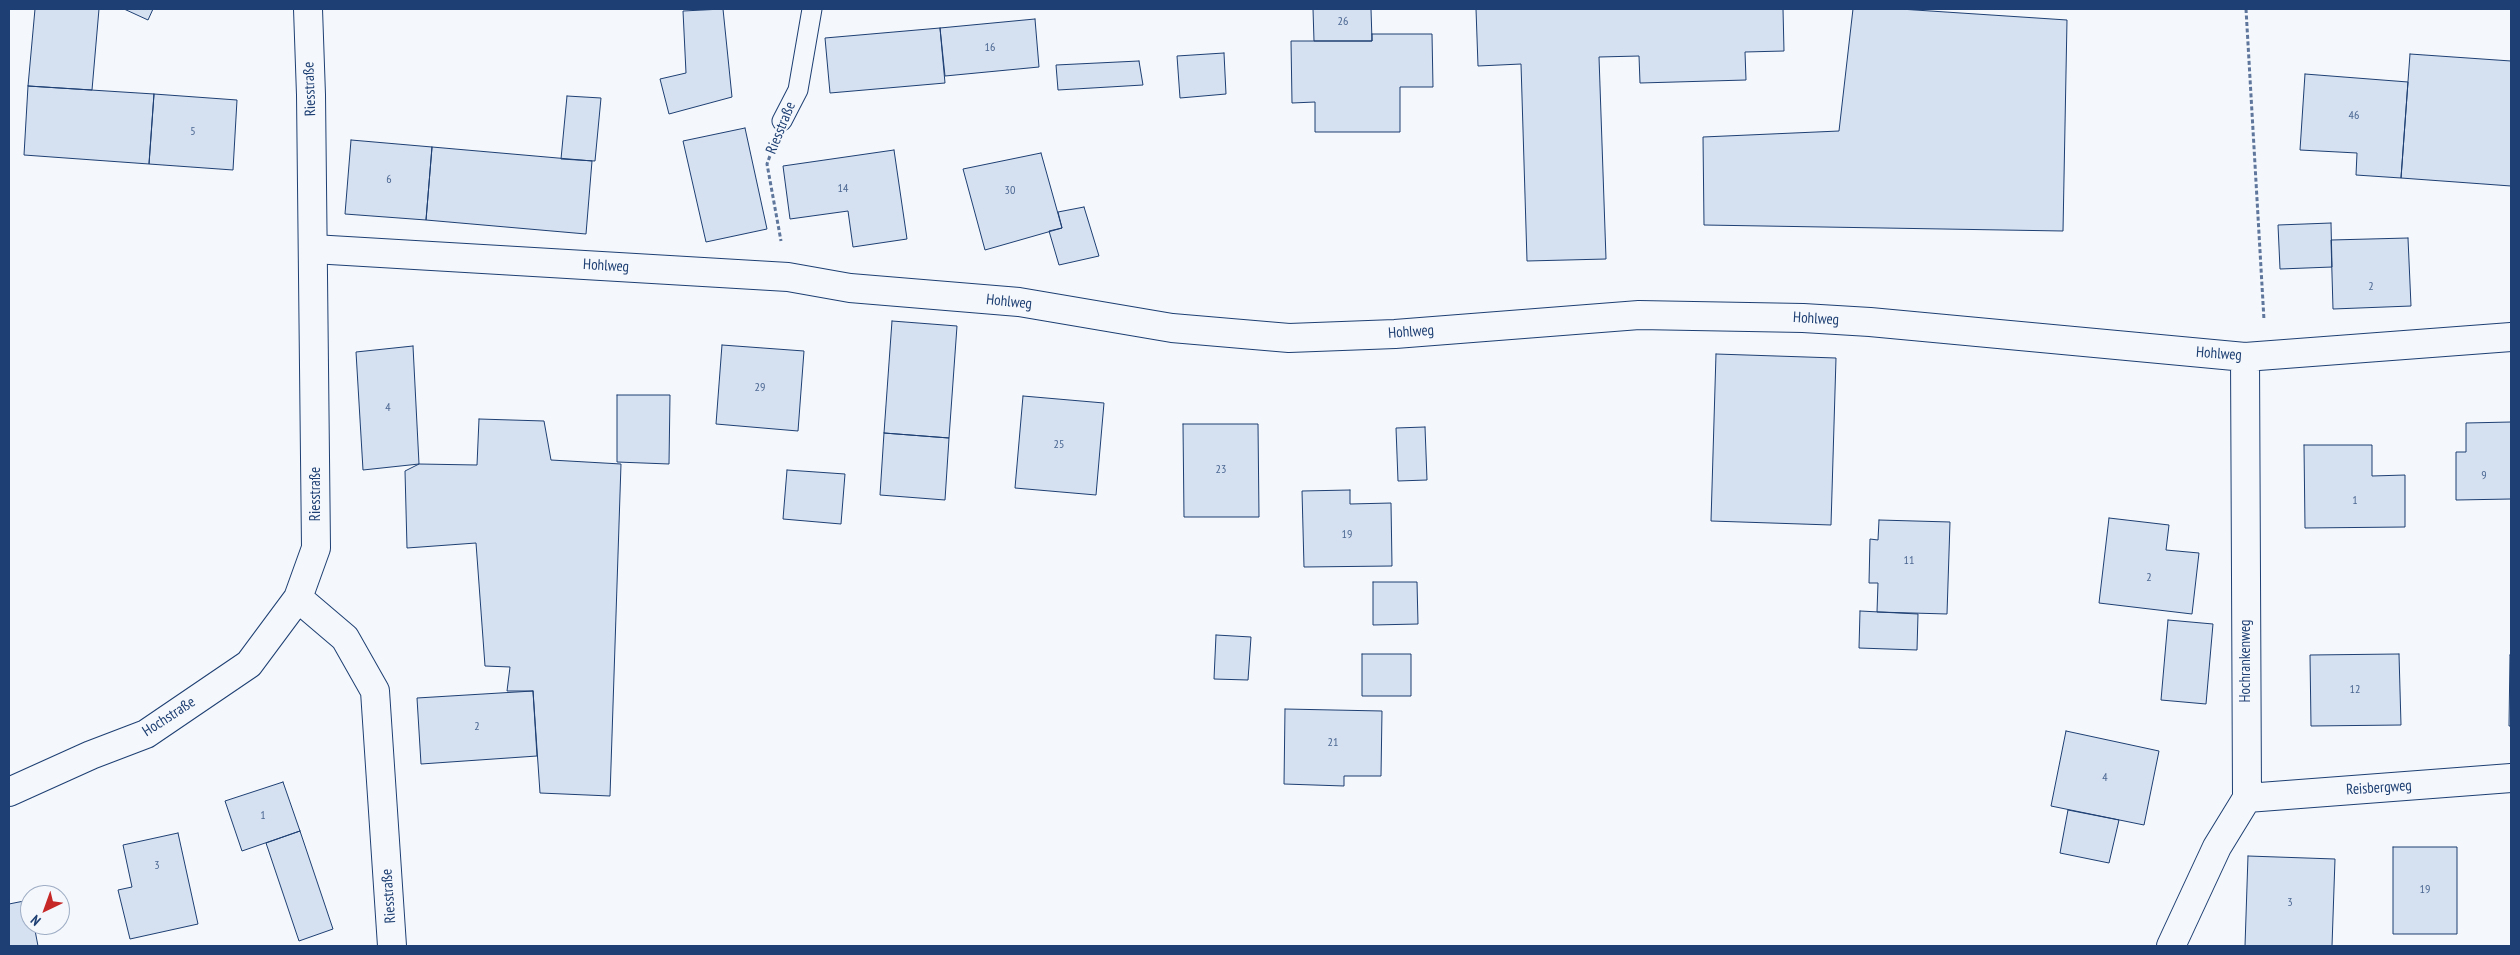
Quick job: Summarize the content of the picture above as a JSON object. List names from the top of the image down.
{
  "streets": {
    "street": [
      "Riesstraße",
      "Hohlweg",
      "Hochrankenweg",
      "Hochstraße",
      "Reisbergweg"
    ]
  },
  "crossings": [
    ["Riesstraße", "Hohlweg"],
    ["Riesstraße", "Hochstraße"],
    ["Hohlweg", "Hochrankenweg"],
    ["Hochrankenweg", "Reisbergweg"]
  ],
  "house_numbers": [
    "26",
    "16",
    "46",
    "5",
    "6",
    "14",
    "30",
    "2",
    "29",
    "4",
    "25",
    "23",
    "9",
    "1",
    "19",
    "11",
    "2",
    "12",
    "2",
    "21",
    "4",
    "1",
    "3",
    "19",
    "3"
  ],
  "north": "bottom left"
}
